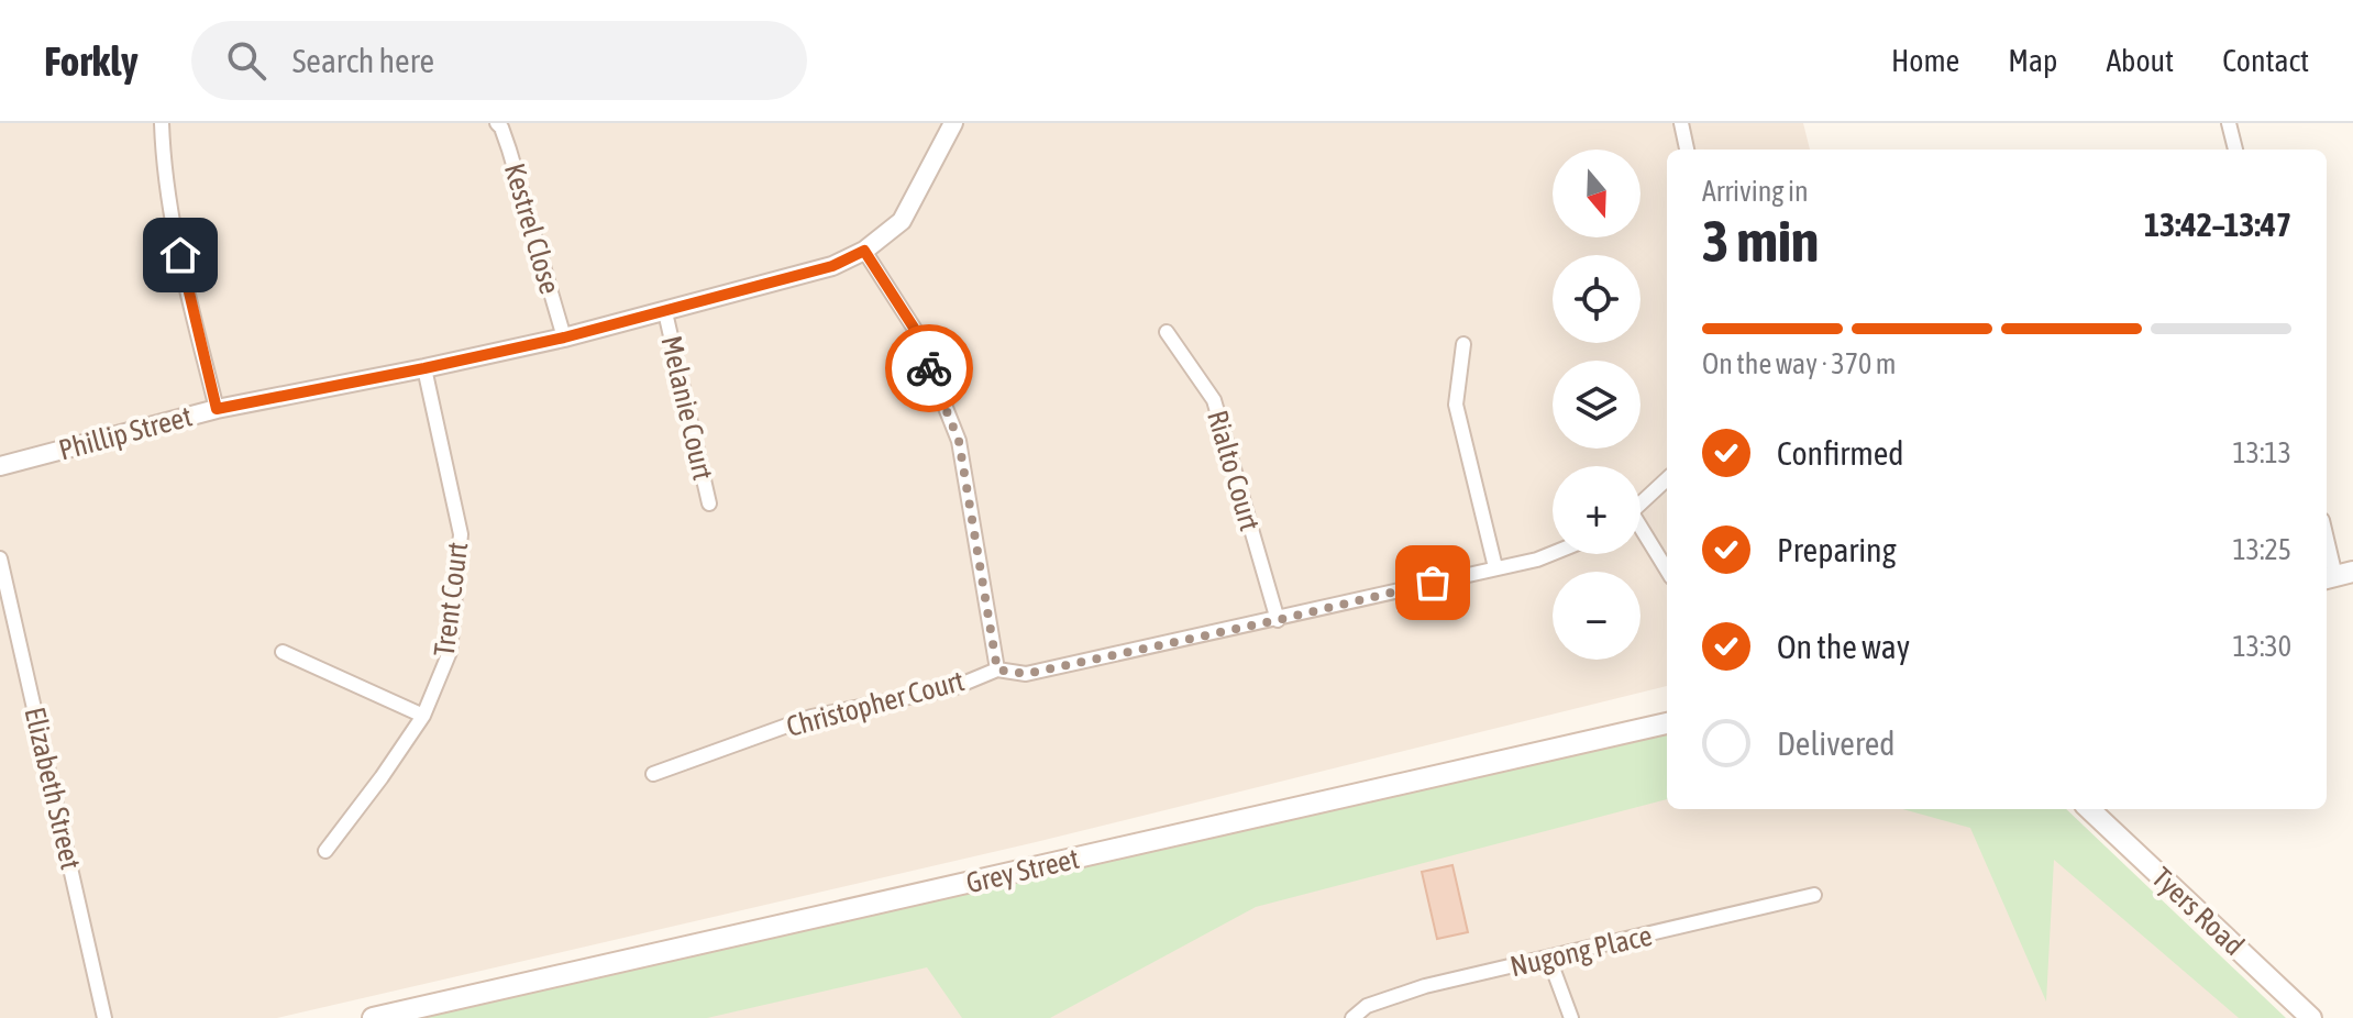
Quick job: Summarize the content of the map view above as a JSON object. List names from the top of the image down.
{
  "streets": {
    "main road": ["Grey Street", "Tyers Road"],
    "street": [
      "Kestrel Close",
      "Melanie Court",
      "Phillip Street",
      "Rialto Court",
      "Trent Court",
      "Christopher Court",
      "Elizabeth Street",
      "Nugong Place"
    ]
  },
  "crossings": [
    ["Kestrel Close", "Phillip Street"],
    ["Melanie Court", "Phillip Street"],
    ["Phillip Street", "Trent Court"]
  ],
  "north": "bottom",
  "page": {
    "header": "Forkly",
    "search": "Search here",
    "nav": [
      "Home",
      "Map",
      "About",
      "Contact"
    ],
    "map_buttons": ["+", "−"],
    "heading": ["3 min", "Arriving in", "13:42–13:47"],
    "bar": "On the way · 370 m",
    "list": [
      ["Confirmed", "13:13"],
      ["Preparing", "13:25"],
      ["On the way", "13:30"],
      "Delivered"
    ]
  }
}
